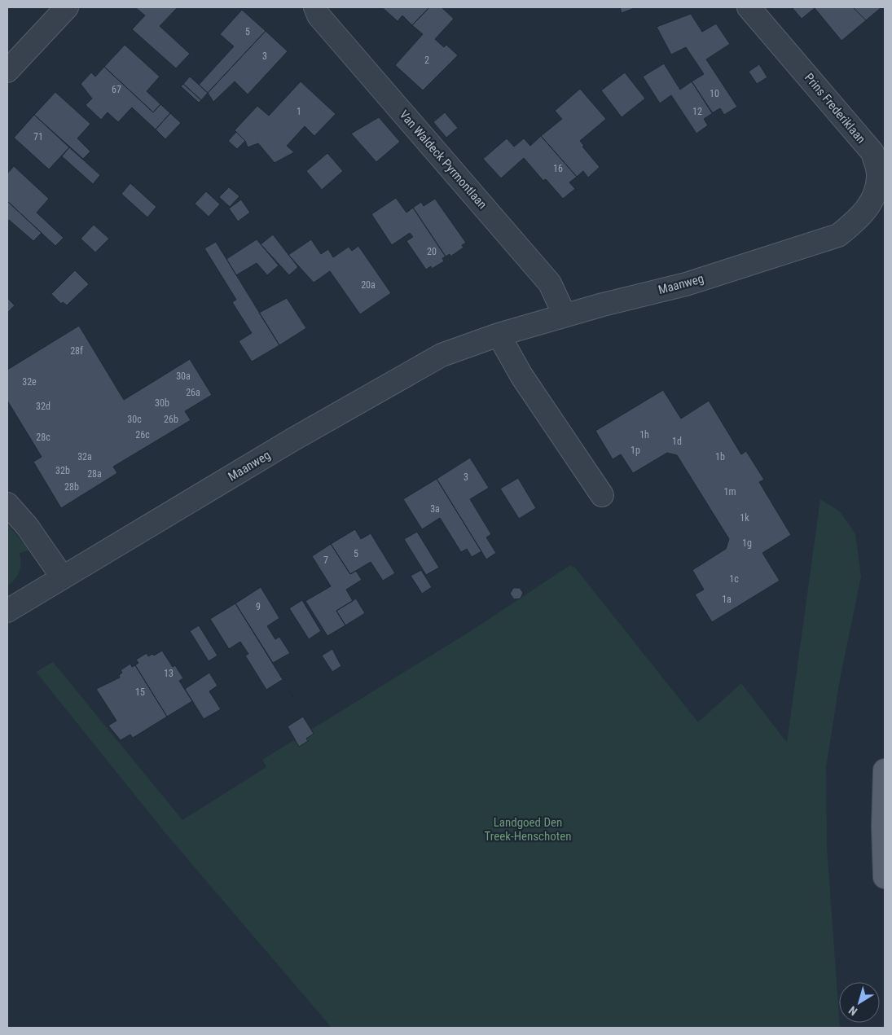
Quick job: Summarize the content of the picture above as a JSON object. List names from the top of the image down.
{
  "streets": {
    "street": ["Prins Frederiklaan", "Van Waldeck Pyrmontlaan", "Maanweg"]
  },
  "crossings": [
    ["Prins Frederiklaan", "Maanweg"],
    ["Van Waldeck Pyrmontlaan", "Maanweg"]
  ],
  "parks": ["Landgoed Den Treek-Henschoten"],
  "house_numbers": [
    "5",
    "3",
    "2",
    "67",
    "10",
    "1",
    "12",
    "71",
    "16",
    "20",
    "20a",
    "28f",
    "30a",
    "32e",
    "26a",
    "30b",
    "32d",
    "30c",
    "26b",
    "26c",
    "1h",
    "28c",
    "1d",
    "1p",
    "32a",
    "1b",
    "32b",
    "28a",
    "3",
    "28b",
    "1m",
    "3a",
    "1k",
    "1g",
    "5",
    "7",
    "1c",
    "1a",
    "9",
    "13",
    "15"
  ],
  "north": "bottom left"
}
